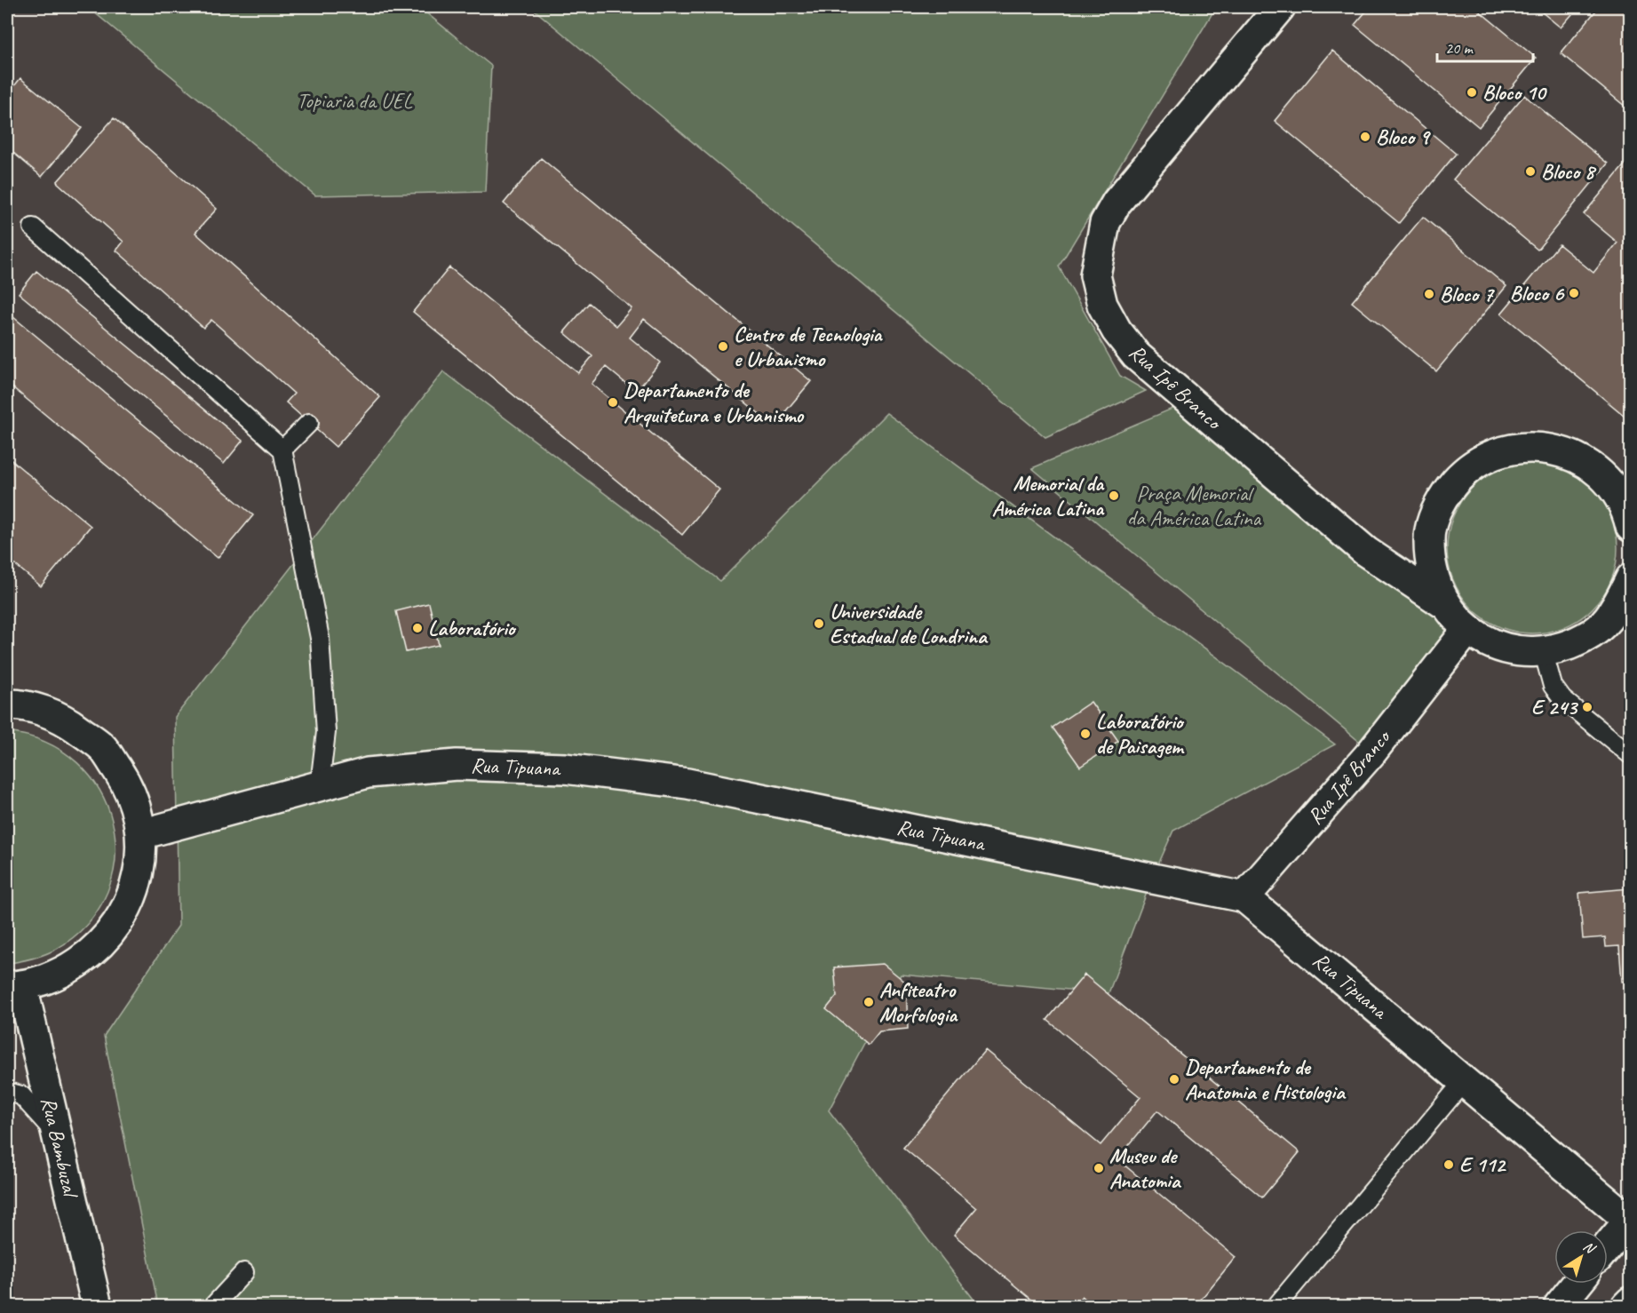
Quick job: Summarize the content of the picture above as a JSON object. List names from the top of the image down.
{
  "streets": {
    "street": ["Rua Ipê Branco", "Rua Tipuana", "Rua Bambuzal"]
  },
  "crossings": [
    ["Rua Ipê Branco", "Rua Tipuana"]
  ],
  "parks": ["Topiaria da UEL", "Praça Memorial da América Latina"],
  "places": [
    "Bloco 10",
    "Bloco 9",
    "Bloco 8",
    "Bloco 6",
    "Bloco 7",
    "Centro de Tecnologia e Urbanismo",
    "Departamento de Arquitetura e Urbanismo",
    "Memorial da América Latina",
    "Universidade Estadual de Londrina",
    "Laboratório",
    "E 243",
    "Laboratório de Paisagem",
    "Anfiteatro Morfologia",
    "Departamento de Anatomia e Histologia",
    "E 112",
    "Museu de Anatomia"
  ],
  "scale_bar": "20 m",
  "north": "top right"
}
